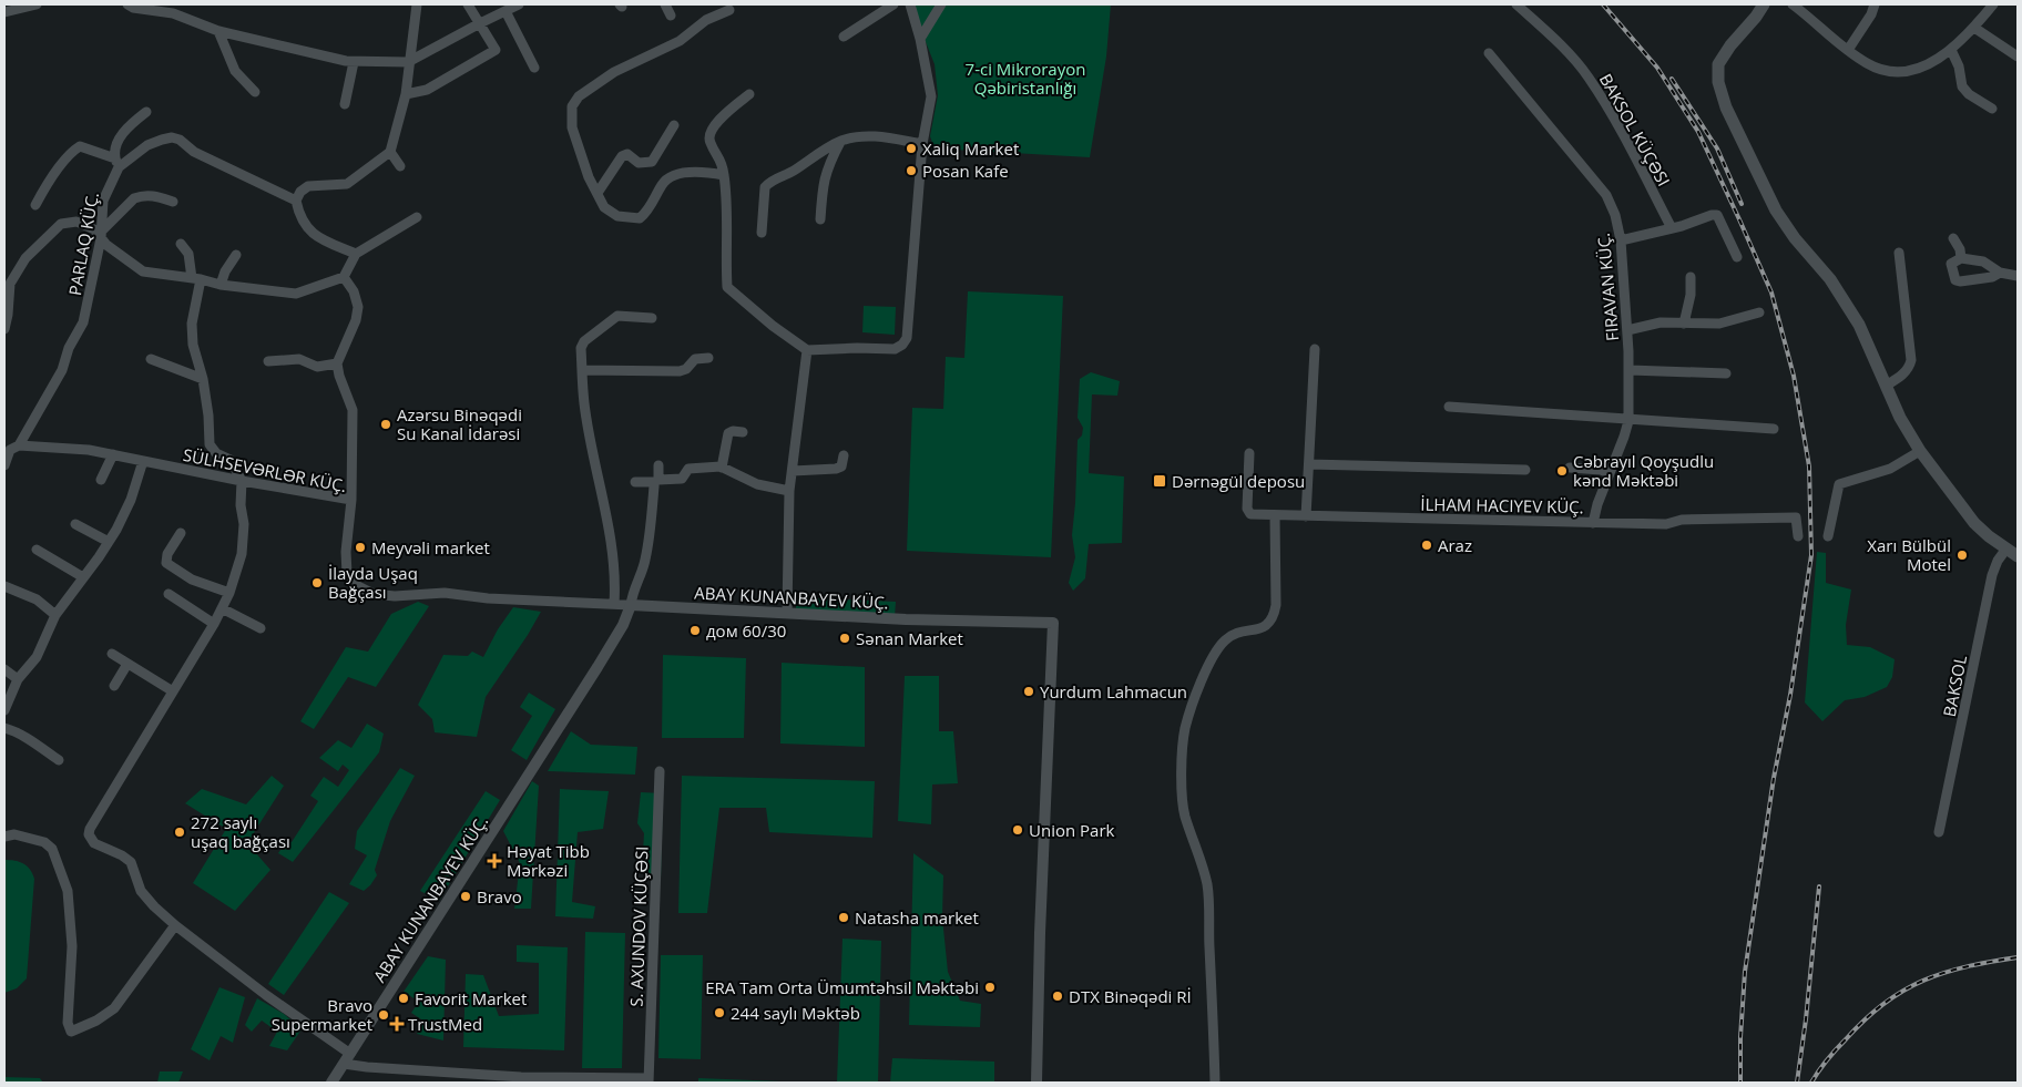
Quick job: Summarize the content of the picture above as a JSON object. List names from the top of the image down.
{
  "streets": {
    "street": [
      "BAKSOL KÜÇƏSI",
      "PARLAQ KÜÇ.",
      "FIRAVAN KÜÇ.",
      "SÜLHSEVƏRLƏR KÜÇ.",
      "ABAY KUNANBAYEV KÜÇ.",
      "BAKSOL",
      "S. AXUNDOV KÜÇƏSI"
    ]
  },
  "crossings": [
    ["PARLAQ KÜÇ.", "SÜLHSEVƏRLƏR KÜÇ."],
    ["SÜLHSEVƏRLƏR KÜÇ.", "ABAY KUNANBAYEV KÜÇ."]
  ],
  "parks": ["7-ci Mikrorayon Qəbiristanlığı"],
  "places": {
    "other": [
      "Xaliq Market",
      "Posan Kafe",
      "Azərsu Binəqədi Su Kanal İdarəsi",
      "Cəbrayıl Qoyşudlu kənd Məktəbi",
      "Araz",
      "Meyvəli market",
      "Xarı Bülbül Motel",
      "İlayda Uşaq Bağçası",
      "дом 60/30",
      "Sənan Market",
      "Yurdum Lahmacun",
      "Union Park",
      "272 saylı uşaq bağçası",
      "Bravo",
      "Natasha market",
      "ERA Tam Orta Ümumtəhsil Məktəbi",
      "DTX Binəqədi Rİ",
      "Favorit Market",
      "244 saylı Məktəb",
      "Bravo Supermarket"
    ],
    "transit": ["Dərnəgül deposu"],
    "health": ["Həyat Tibb Mərkəzi", "TrustMed"]
  }
}
